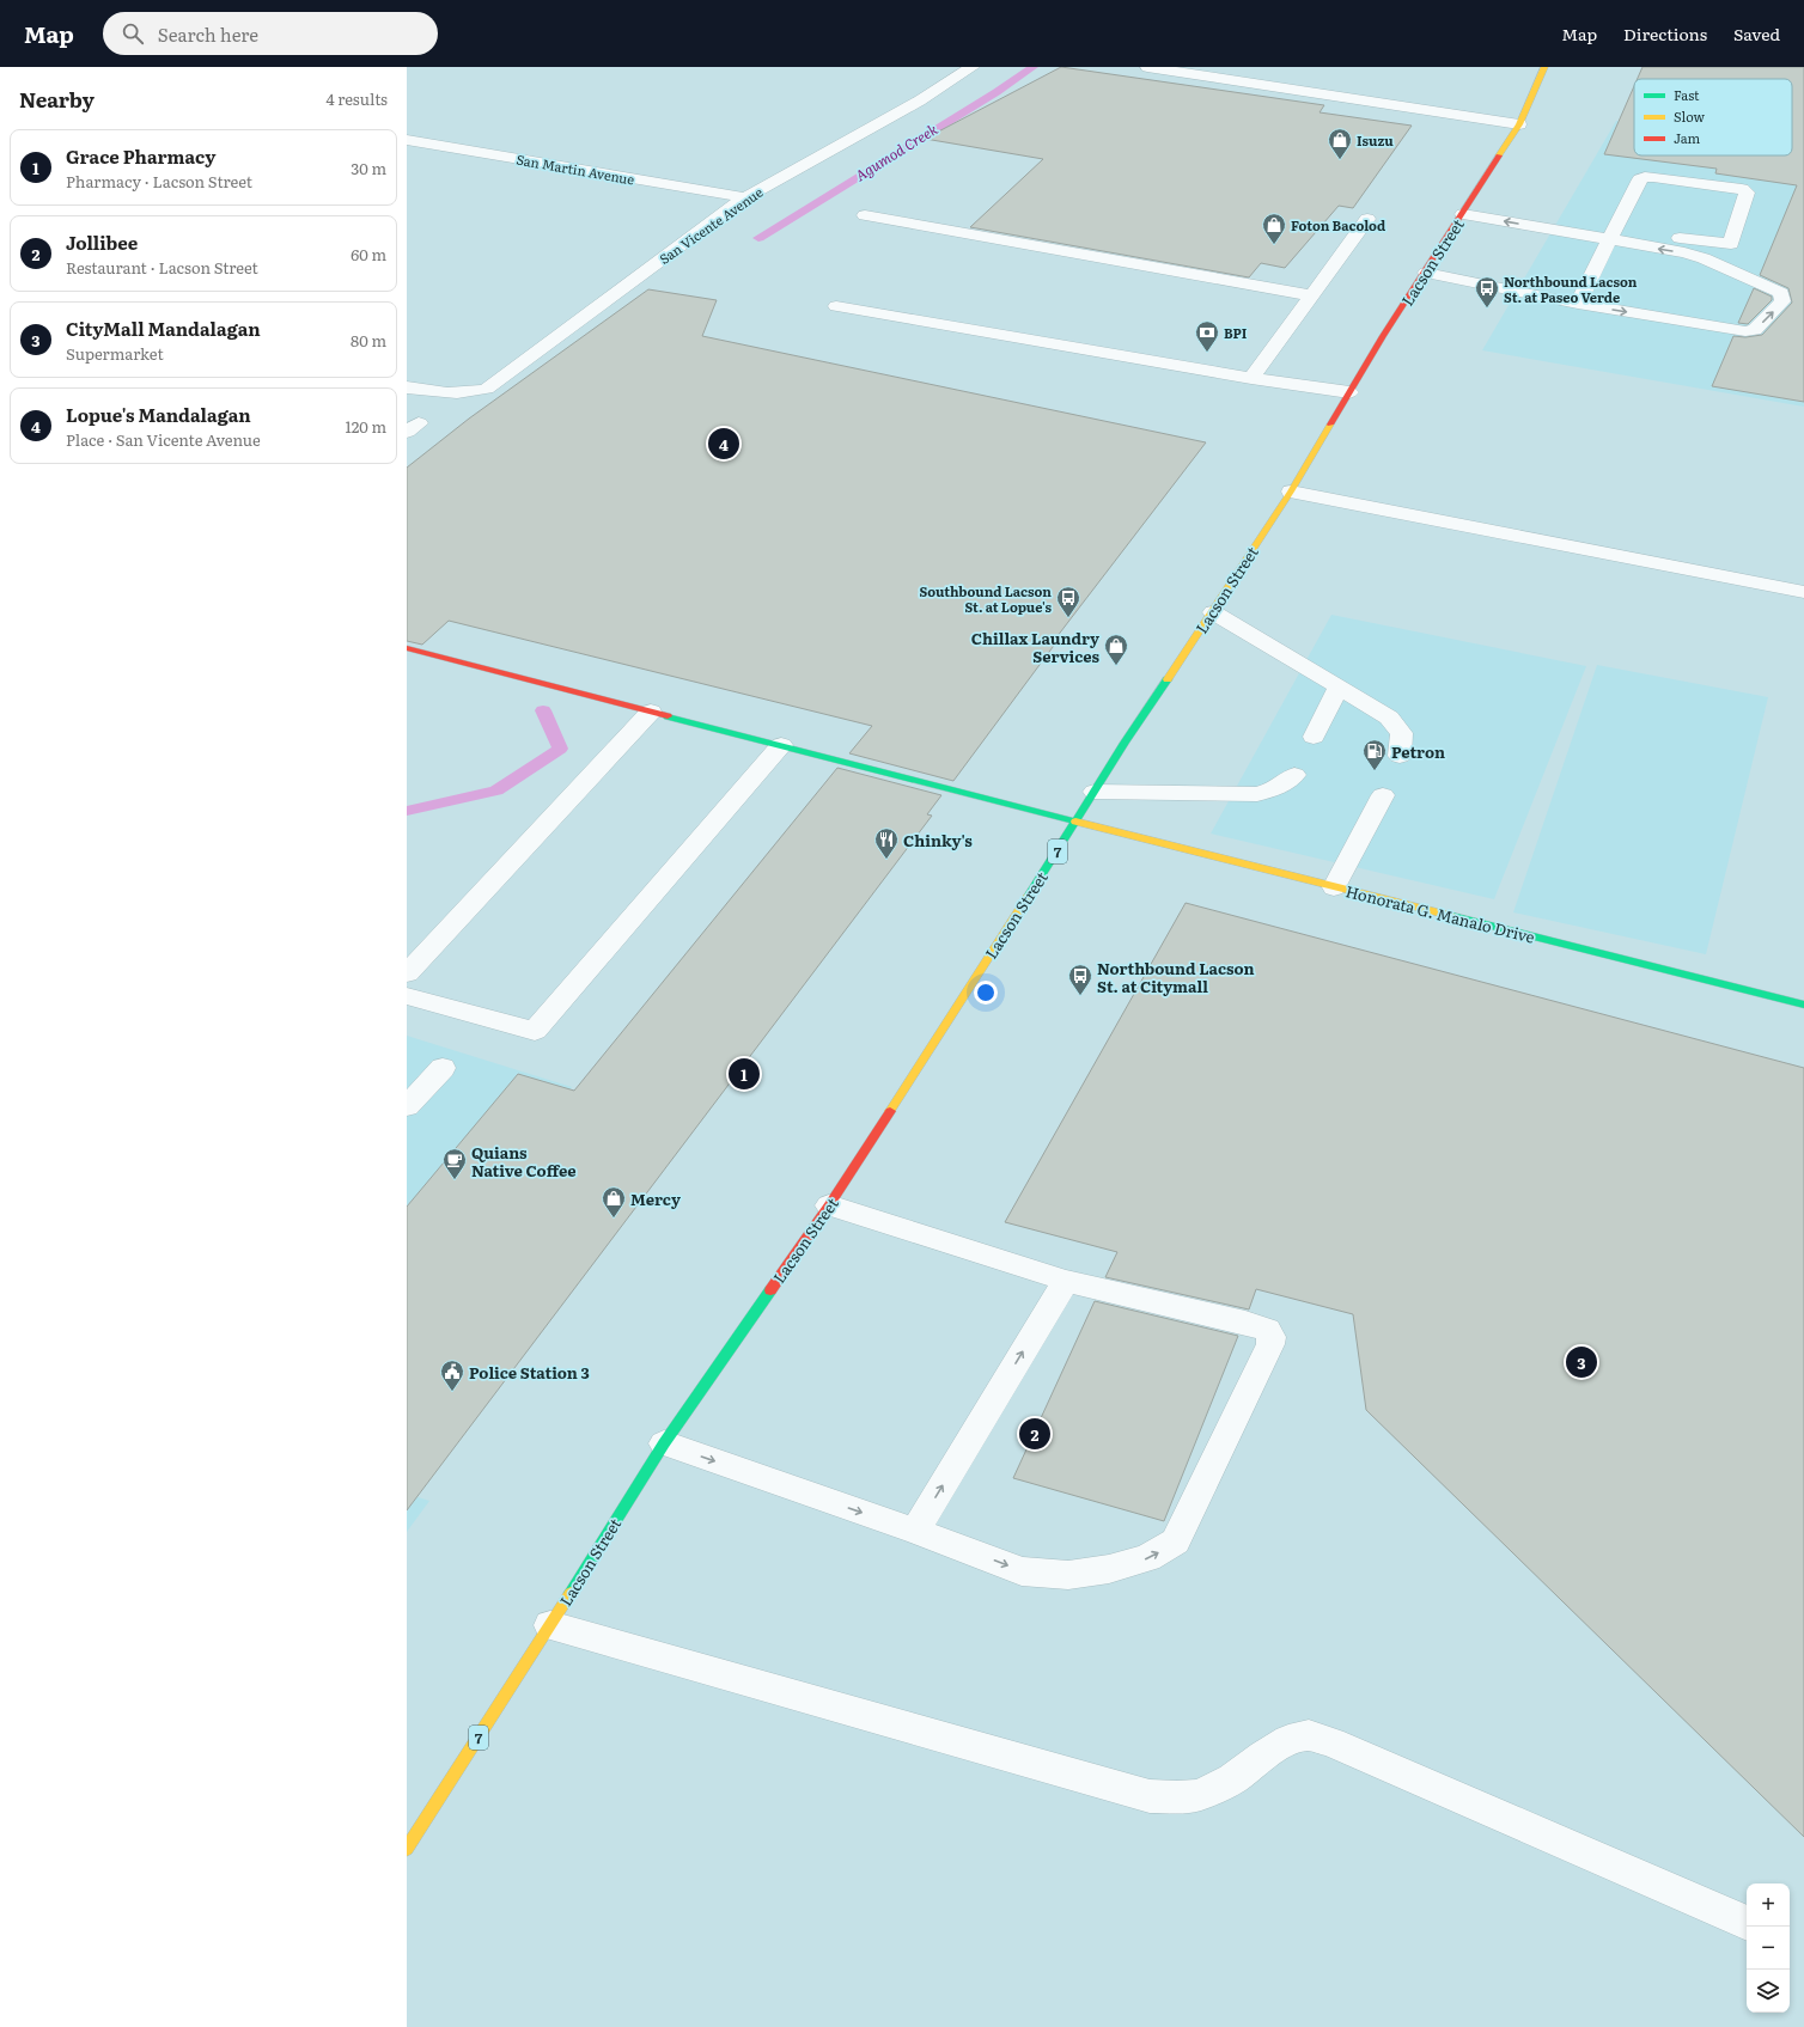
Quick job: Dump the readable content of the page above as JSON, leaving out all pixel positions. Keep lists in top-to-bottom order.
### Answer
{
  "streets": {
    "main road": ["Lacson Street", "7", "Honorata G. Manalo Drive"],
    "street": ["San Martin Avenue", "San Vicente Avenue"]
  },
  "crossings": [
    ["San Martin Avenue", "San Vicente Avenue"],
    ["Lacson Street", "Honorata G. Manalo Drive"]
  ],
  "water": ["Agumod Creek"],
  "places": {
    "shop": [
      "Isuzu",
      "Foton Bacolod",
      "Chillax Laundry Services",
      "Mercy"
    ],
    "bus stop": ["Northbound Lacson St. at Paseo Verde", "Southbound Lacson St. at Lopue's", "Northbound Lacson St. at Citymall"],
    "bank": ["BPI"],
    "fuel station": ["Petron"],
    "restaurant": ["Chinky's"],
    "cafe": ["Quians Native Coffee"],
    "public building": ["Police Station 3"]
  },
  "legend": ["Fast", "Slow", "Jam"],
  "page": {
    "header": "Map",
    "search": "Search here",
    "nav": ["Map", "Directions", "Saved"],
    "heading": ["Nearby", "4 results"],
    "list": [
      {
        "mark": "1",
        "name": "Grace Pharmacy",
        "note": "Pharmacy · Lacson Street",
        "value": "30 m"
      },
      {
        "mark": "2",
        "name": "Jollibee",
        "note": "Restaurant · Lacson Street",
        "value": "60 m"
      },
      {
        "mark": "3",
        "name": "CityMall Mandalagan",
        "note": "Supermarket",
        "value": "80 m"
      },
      {
        "mark": "4",
        "name": "Lopue's Mandalagan",
        "note": "Place · San Vicente Avenue",
        "value": "120 m"
      }
    ],
    "pins": [
      "4",
      "1",
      "3",
      "2"
    ],
    "map_buttons": ["+", "−"]
  }
}
